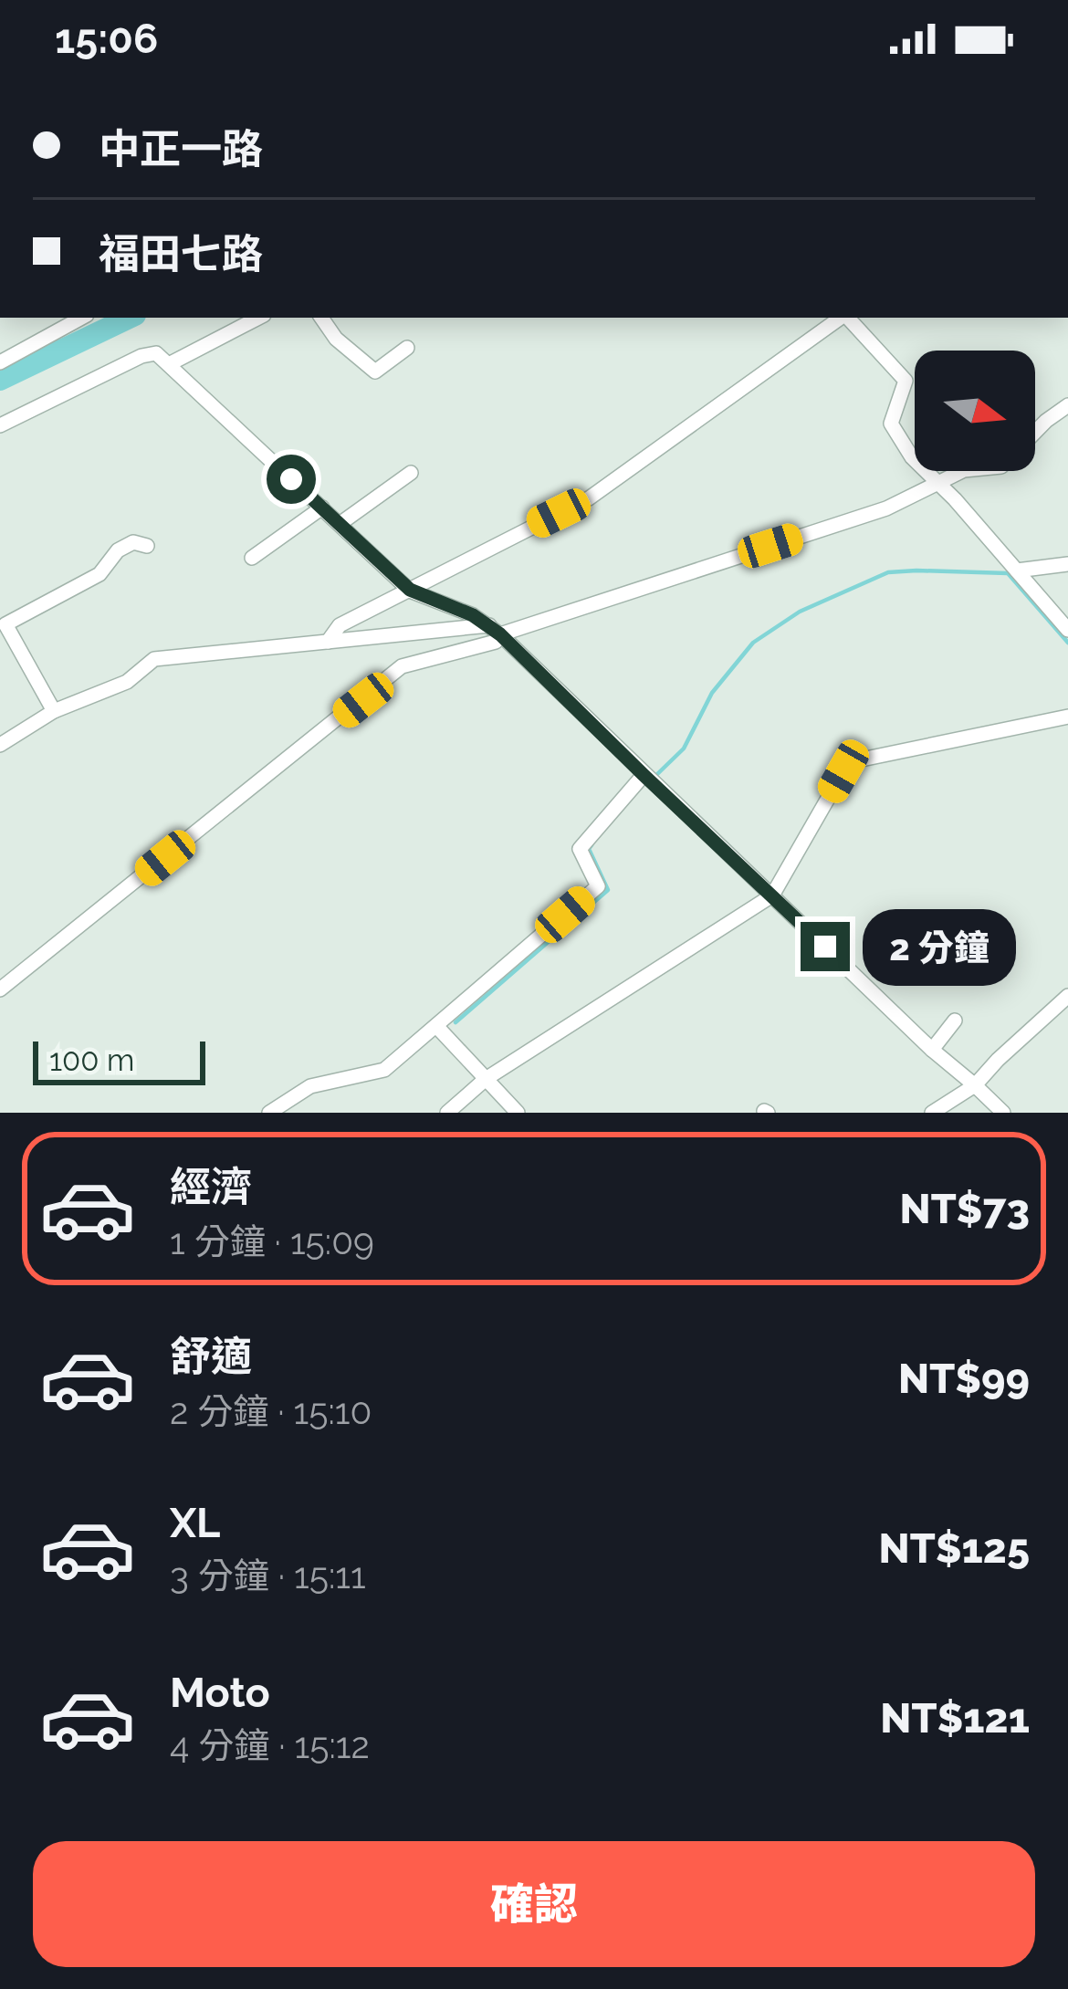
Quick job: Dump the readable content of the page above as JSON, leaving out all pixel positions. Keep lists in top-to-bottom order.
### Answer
{
  "scale_bar": "100 m",
  "north": "right",
  "page": {
    "status": "15:06",
    "banner": ["中正一路", "福田七路"],
    "bubble": "2 分鐘",
    "scale": "100 m",
    "list": [
      {
        "name": "經濟",
        "note": "1 分鐘 · 15:09",
        "value": "NT$73"
      },
      {
        "name": "舒適",
        "note": "2 分鐘 · 15:10",
        "value": "NT$99"
      },
      {
        "name": "XL",
        "note": "3 分鐘 · 15:11",
        "value": "NT$125"
      },
      {
        "name": "Moto",
        "note": "4 分鐘 · 15:12",
        "value": "NT$121"
      }
    ],
    "buttons": "確認"
  }
}
